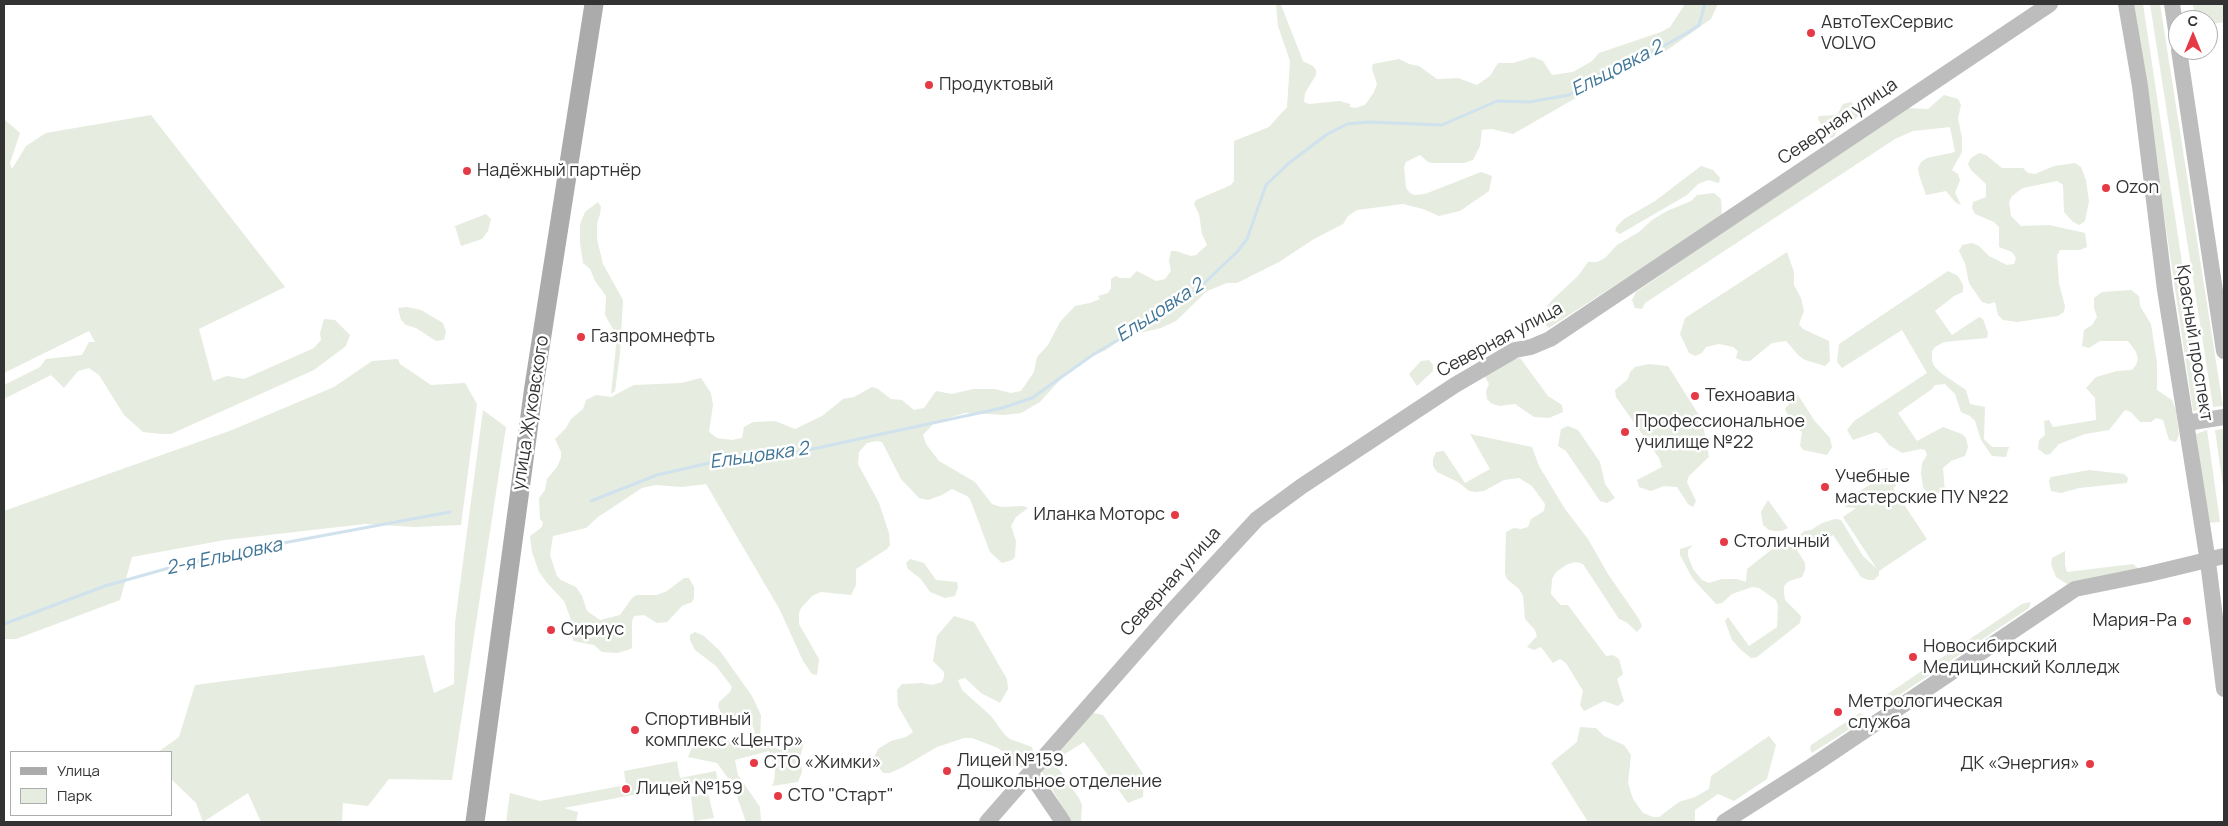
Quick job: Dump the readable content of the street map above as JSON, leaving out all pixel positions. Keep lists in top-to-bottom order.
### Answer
{
  "streets": {
    "main road": ["улица Жуковского"],
    "street": ["Северная улица", "Красный проспект"]
  },
  "water": ["Ельцовка 2", "2-я Ельцовка"],
  "places": [
    "АвтоТехСервис VOLVO",
    "Продуктовый",
    "Надёжный партнёр",
    "Ozon",
    "Газпромнефть",
    "Техноавиа",
    "Профессиональное училище №22",
    "Учебные мастерские ПУ №22",
    "Иланка Моторс",
    "Столичный",
    "Мария-Ра",
    "Сириус",
    "Новосибирский Медицинский Колледж",
    "Метрологическая служба",
    "Спортивный комплекс «Центр»",
    "СТО «Жимки»",
    "ДК «Энергия»",
    "Лицей №159. Дошкольное отделение",
    "Лицей №159",
    "СТО \"Старт\""
  ],
  "legend": ["Улица", "Парк"],
  "north": "top"
}
